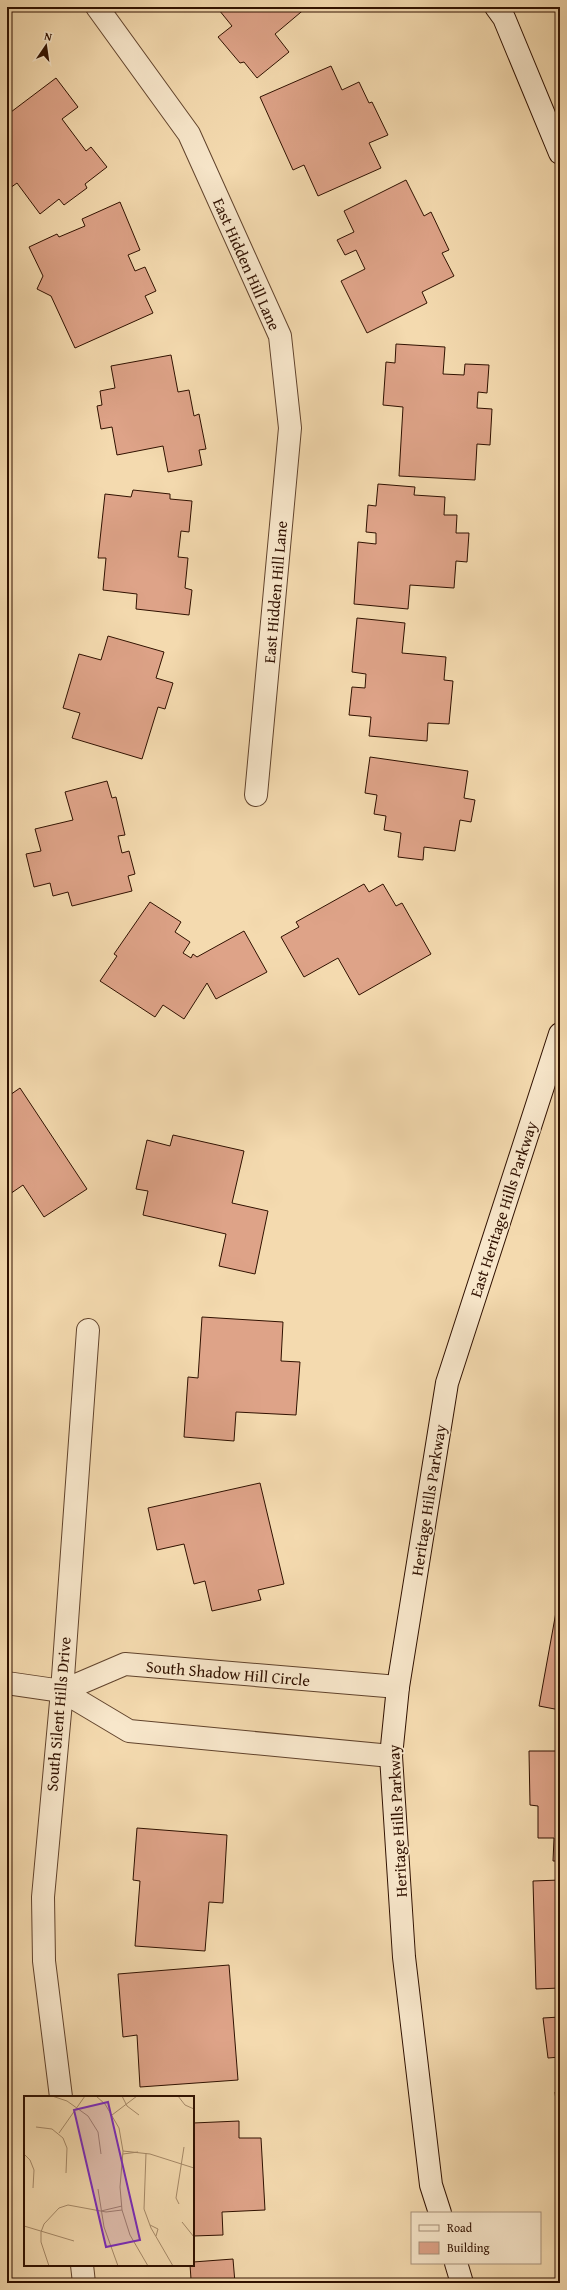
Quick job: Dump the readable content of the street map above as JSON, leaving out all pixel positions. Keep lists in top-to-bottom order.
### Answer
{
  "streets": {
    "street": [
      "East Hidden Hill Lane",
      "East Heritage Hills Parkway",
      "Heritage Hills Parkway",
      "South Shadow Hill Circle",
      "South Silent Hills Drive"
    ]
  },
  "crossings": [
    ["East Heritage Hills Parkway", "Heritage Hills Parkway"],
    ["Heritage Hills Parkway", "South Shadow Hill Circle"],
    ["South Shadow Hill Circle", "South Silent Hills Drive"]
  ],
  "legend": ["Road", "Building"],
  "north": "top"
}
